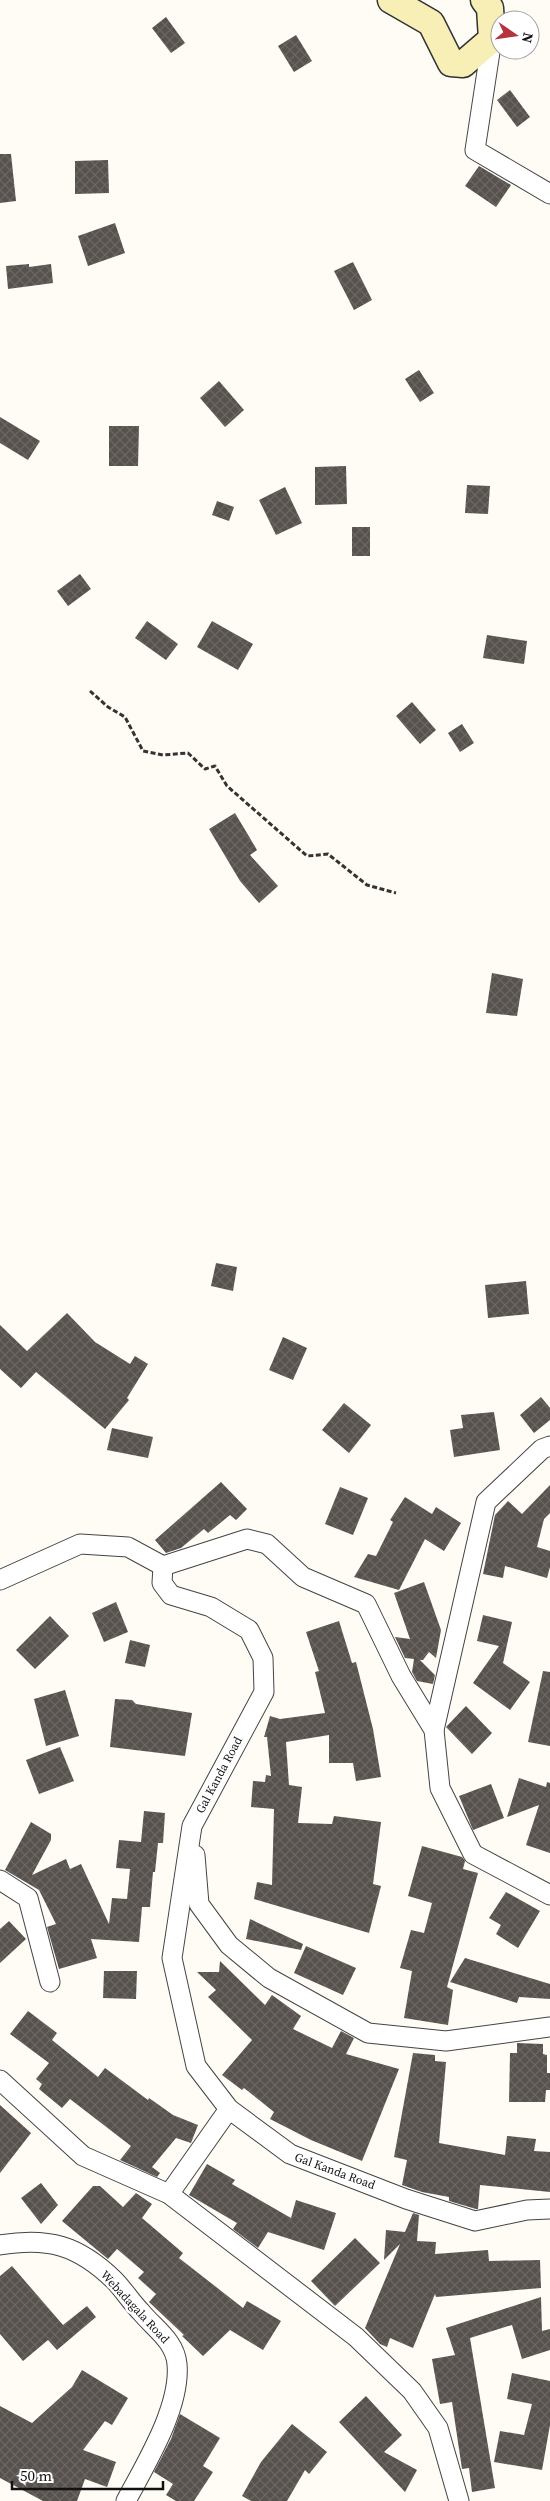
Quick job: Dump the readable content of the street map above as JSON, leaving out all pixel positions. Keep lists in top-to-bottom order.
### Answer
{
  "streets": {
    "street": ["Gal Kanda Road", "Webadagala Road"]
  },
  "scale_bar": "50 m",
  "north": "right"
}
